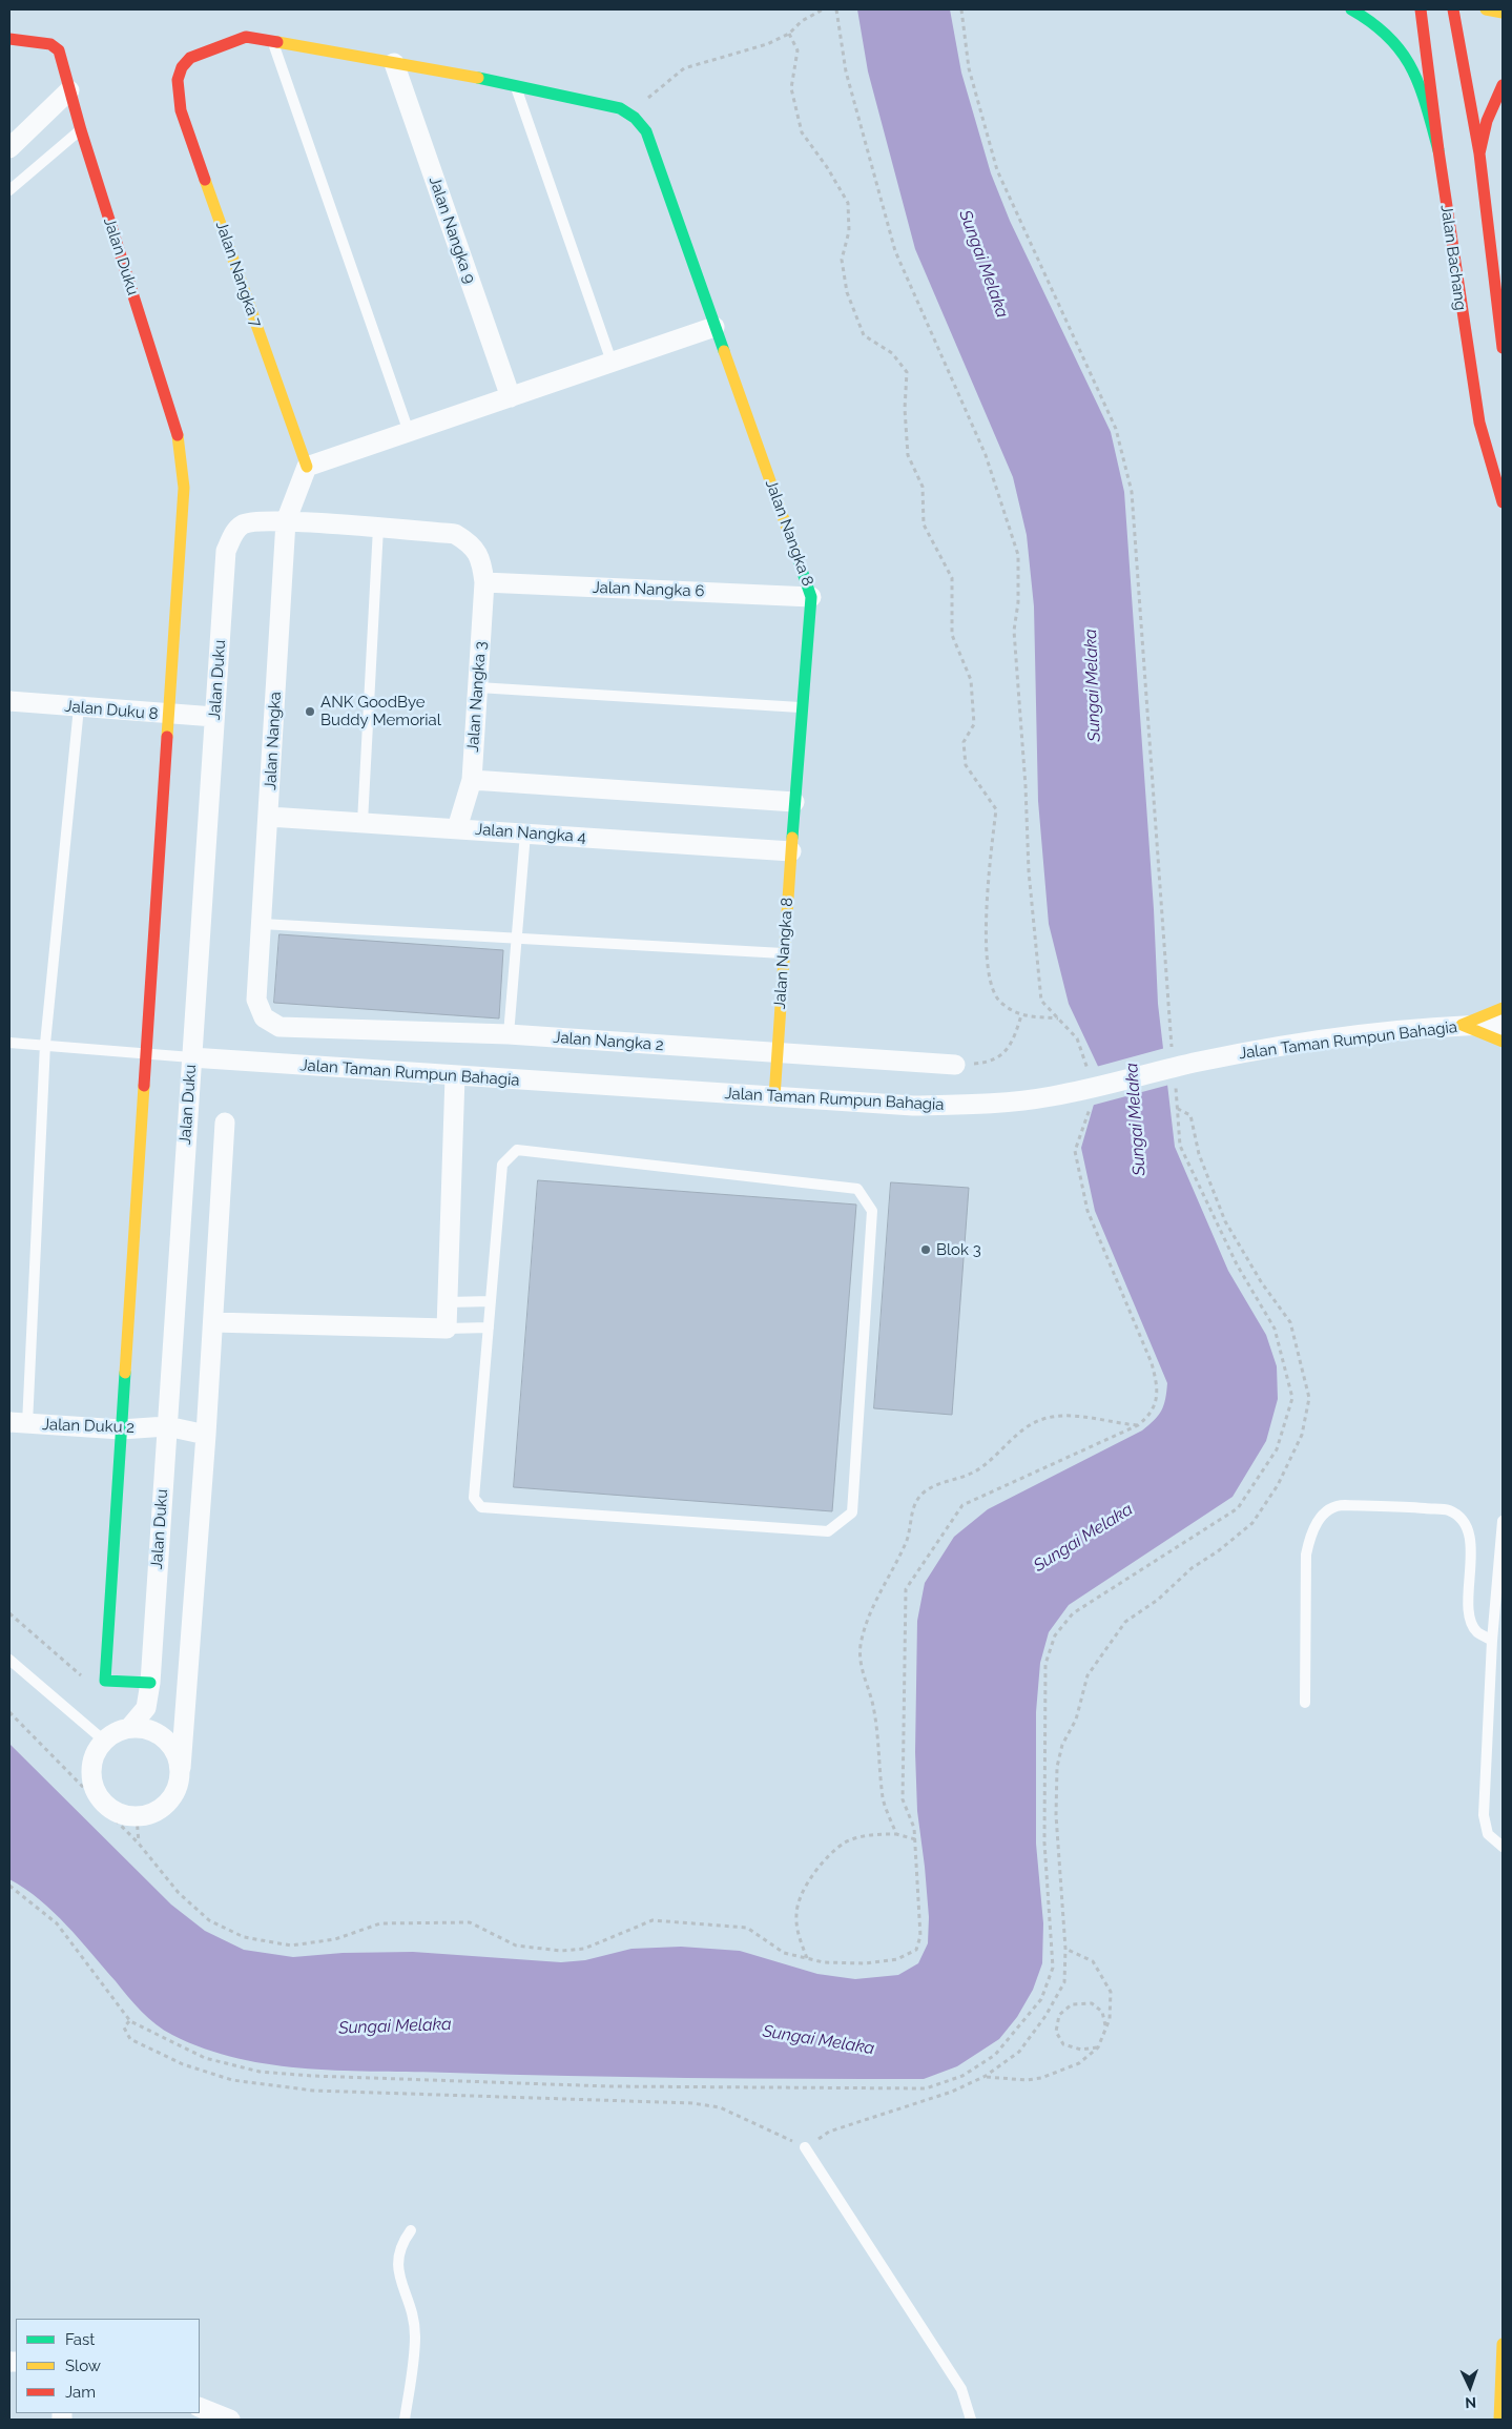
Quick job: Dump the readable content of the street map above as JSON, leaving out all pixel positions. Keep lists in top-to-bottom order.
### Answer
{
  "streets": {
    "main road": [
      "Jalan Duku",
      "Jalan Bachang",
      "Jalan Nangka 7",
      "Jalan Nangka 8"
    ],
    "street": [
      "Jalan Nangka 9",
      "Jalan Nangka 6",
      "Jalan Nangka 3",
      "Jalan Duku 8",
      "Jalan Nangka",
      "Jalan Nangka 4",
      "Jalan Taman Rumpun Bahagia",
      "Jalan Nangka 2",
      "Jalan Duku 2"
    ]
  },
  "crossings": [
    ["Jalan Duku", "Jalan Duku 8"],
    ["Jalan Duku", "Jalan Nangka"],
    ["Jalan Duku", "Jalan Taman Rumpun Bahagia"],
    ["Jalan Duku", "Jalan Duku 2"],
    ["Jalan Nangka 7", "Jalan Nangka"],
    ["Jalan Nangka 8", "Jalan Nangka 6"],
    ["Jalan Nangka 8", "Jalan Nangka 4"],
    ["Jalan Nangka 8", "Jalan Taman Rumpun Bahagia"],
    ["Jalan Nangka 8", "Jalan Nangka 2"],
    ["Jalan Nangka 6", "Jalan Nangka 3"],
    ["Jalan Nangka 3", "Jalan Nangka 4"],
    ["Jalan Nangka", "Jalan Nangka 4"],
    ["Jalan Nangka", "Jalan Nangka 2"]
  ],
  "water": ["Sungai Melaka"],
  "places": ["ANK GoodBye Buddy Memorial", "Blok 3"],
  "legend": ["Fast", "Slow", "Jam"],
  "north": "bottom"
}
